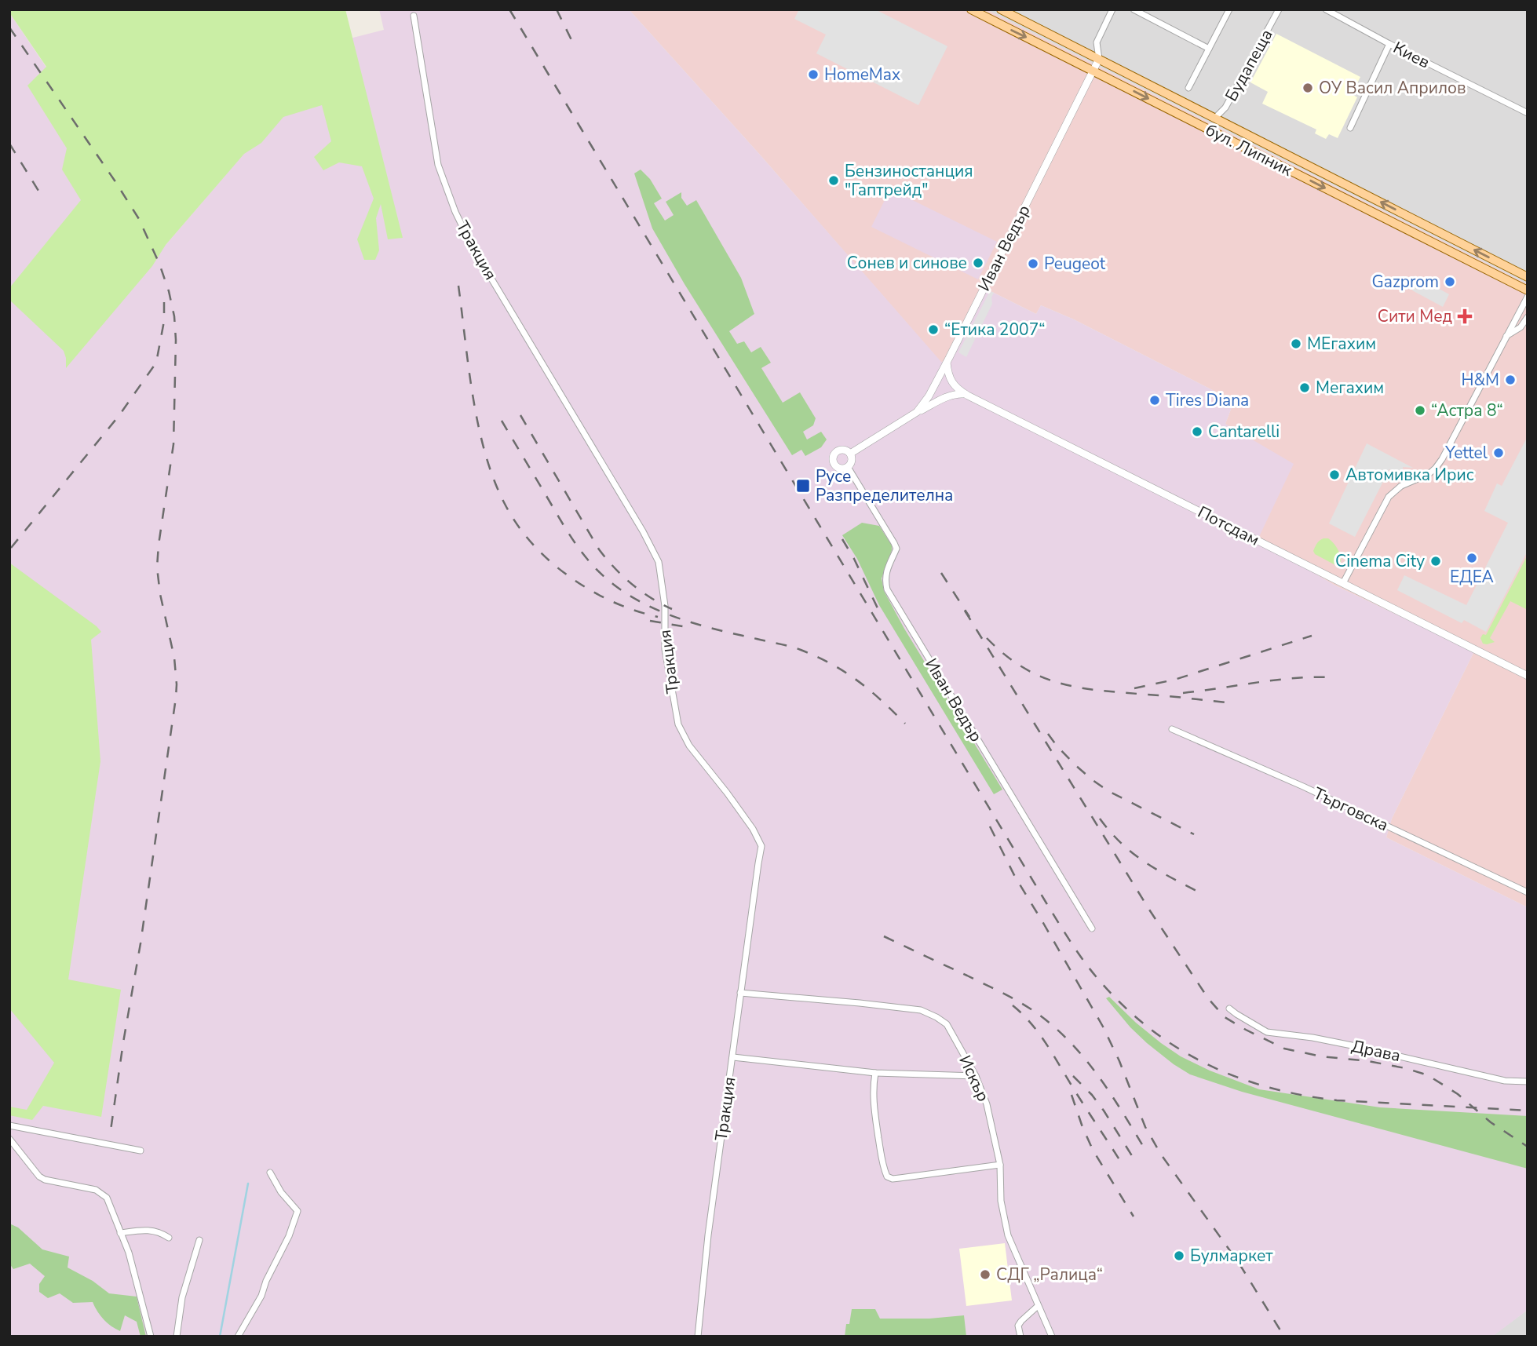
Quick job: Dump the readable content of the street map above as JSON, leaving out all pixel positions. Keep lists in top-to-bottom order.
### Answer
{
  "streets": {
    "main road": ["бул. Липник"],
    "street": [
      "Киев",
      "Будапеща",
      "Иван Ведър",
      "Тракция",
      "Потсдам",
      "Търговска",
      "Драва",
      "Искър"
    ]
  },
  "crossings": [
    ["Будапеща", "бул. Липник"],
    ["бул. Липник", "Иван Ведър"],
    ["Иван Ведър", "Потсдам"],
    ["Тракция", "Искър"]
  ],
  "places": {
    "other": [
      "HomeMax",
      "ОУ Васил Априлов",
      "Бензиностанция \"Гаптрейд\"",
      "Сонев и синове",
      "Peugeot",
      "Gazprom",
      "“Етика 2007“",
      "МЕгахим",
      "H&M",
      "Мегахим",
      "Tires Diana",
      "“Астра 8“",
      "Cantarelli",
      "Yettel",
      "Автомивка Ирис",
      "ЕДЕА",
      "Cinema City",
      "Булмаркет",
      "СДГ „Ралица“"
    ],
    "health": ["Сити Мед"],
    "transit": ["Русе Разпределителна"]
  }
}
